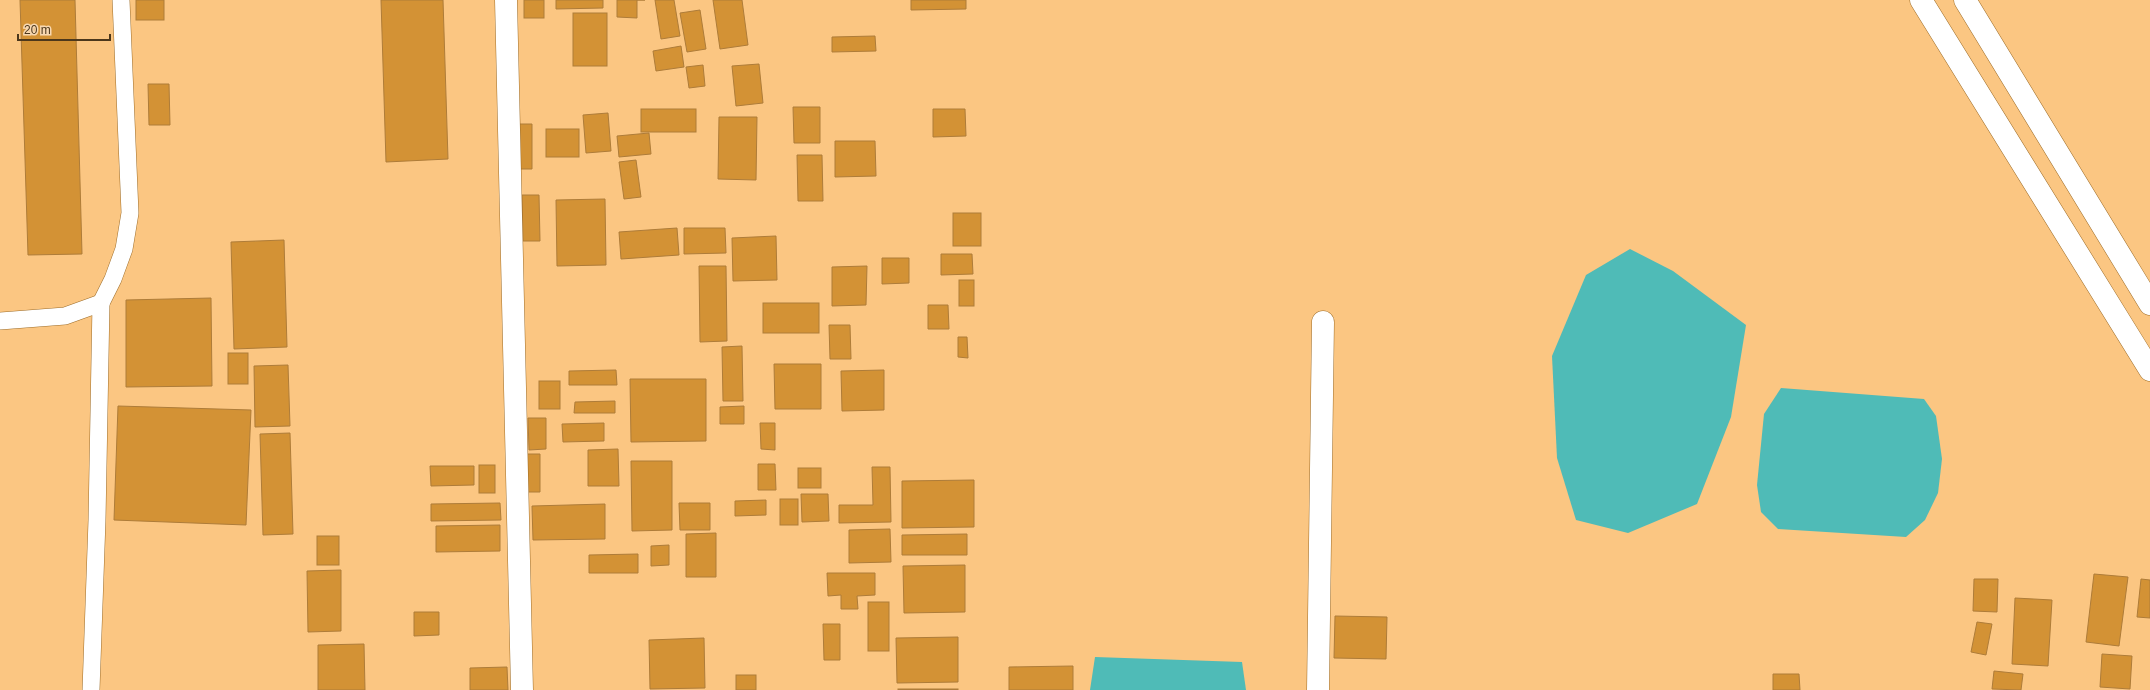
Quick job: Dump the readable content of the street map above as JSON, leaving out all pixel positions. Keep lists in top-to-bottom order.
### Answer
{
  "scale_bar": "20 m"
}
